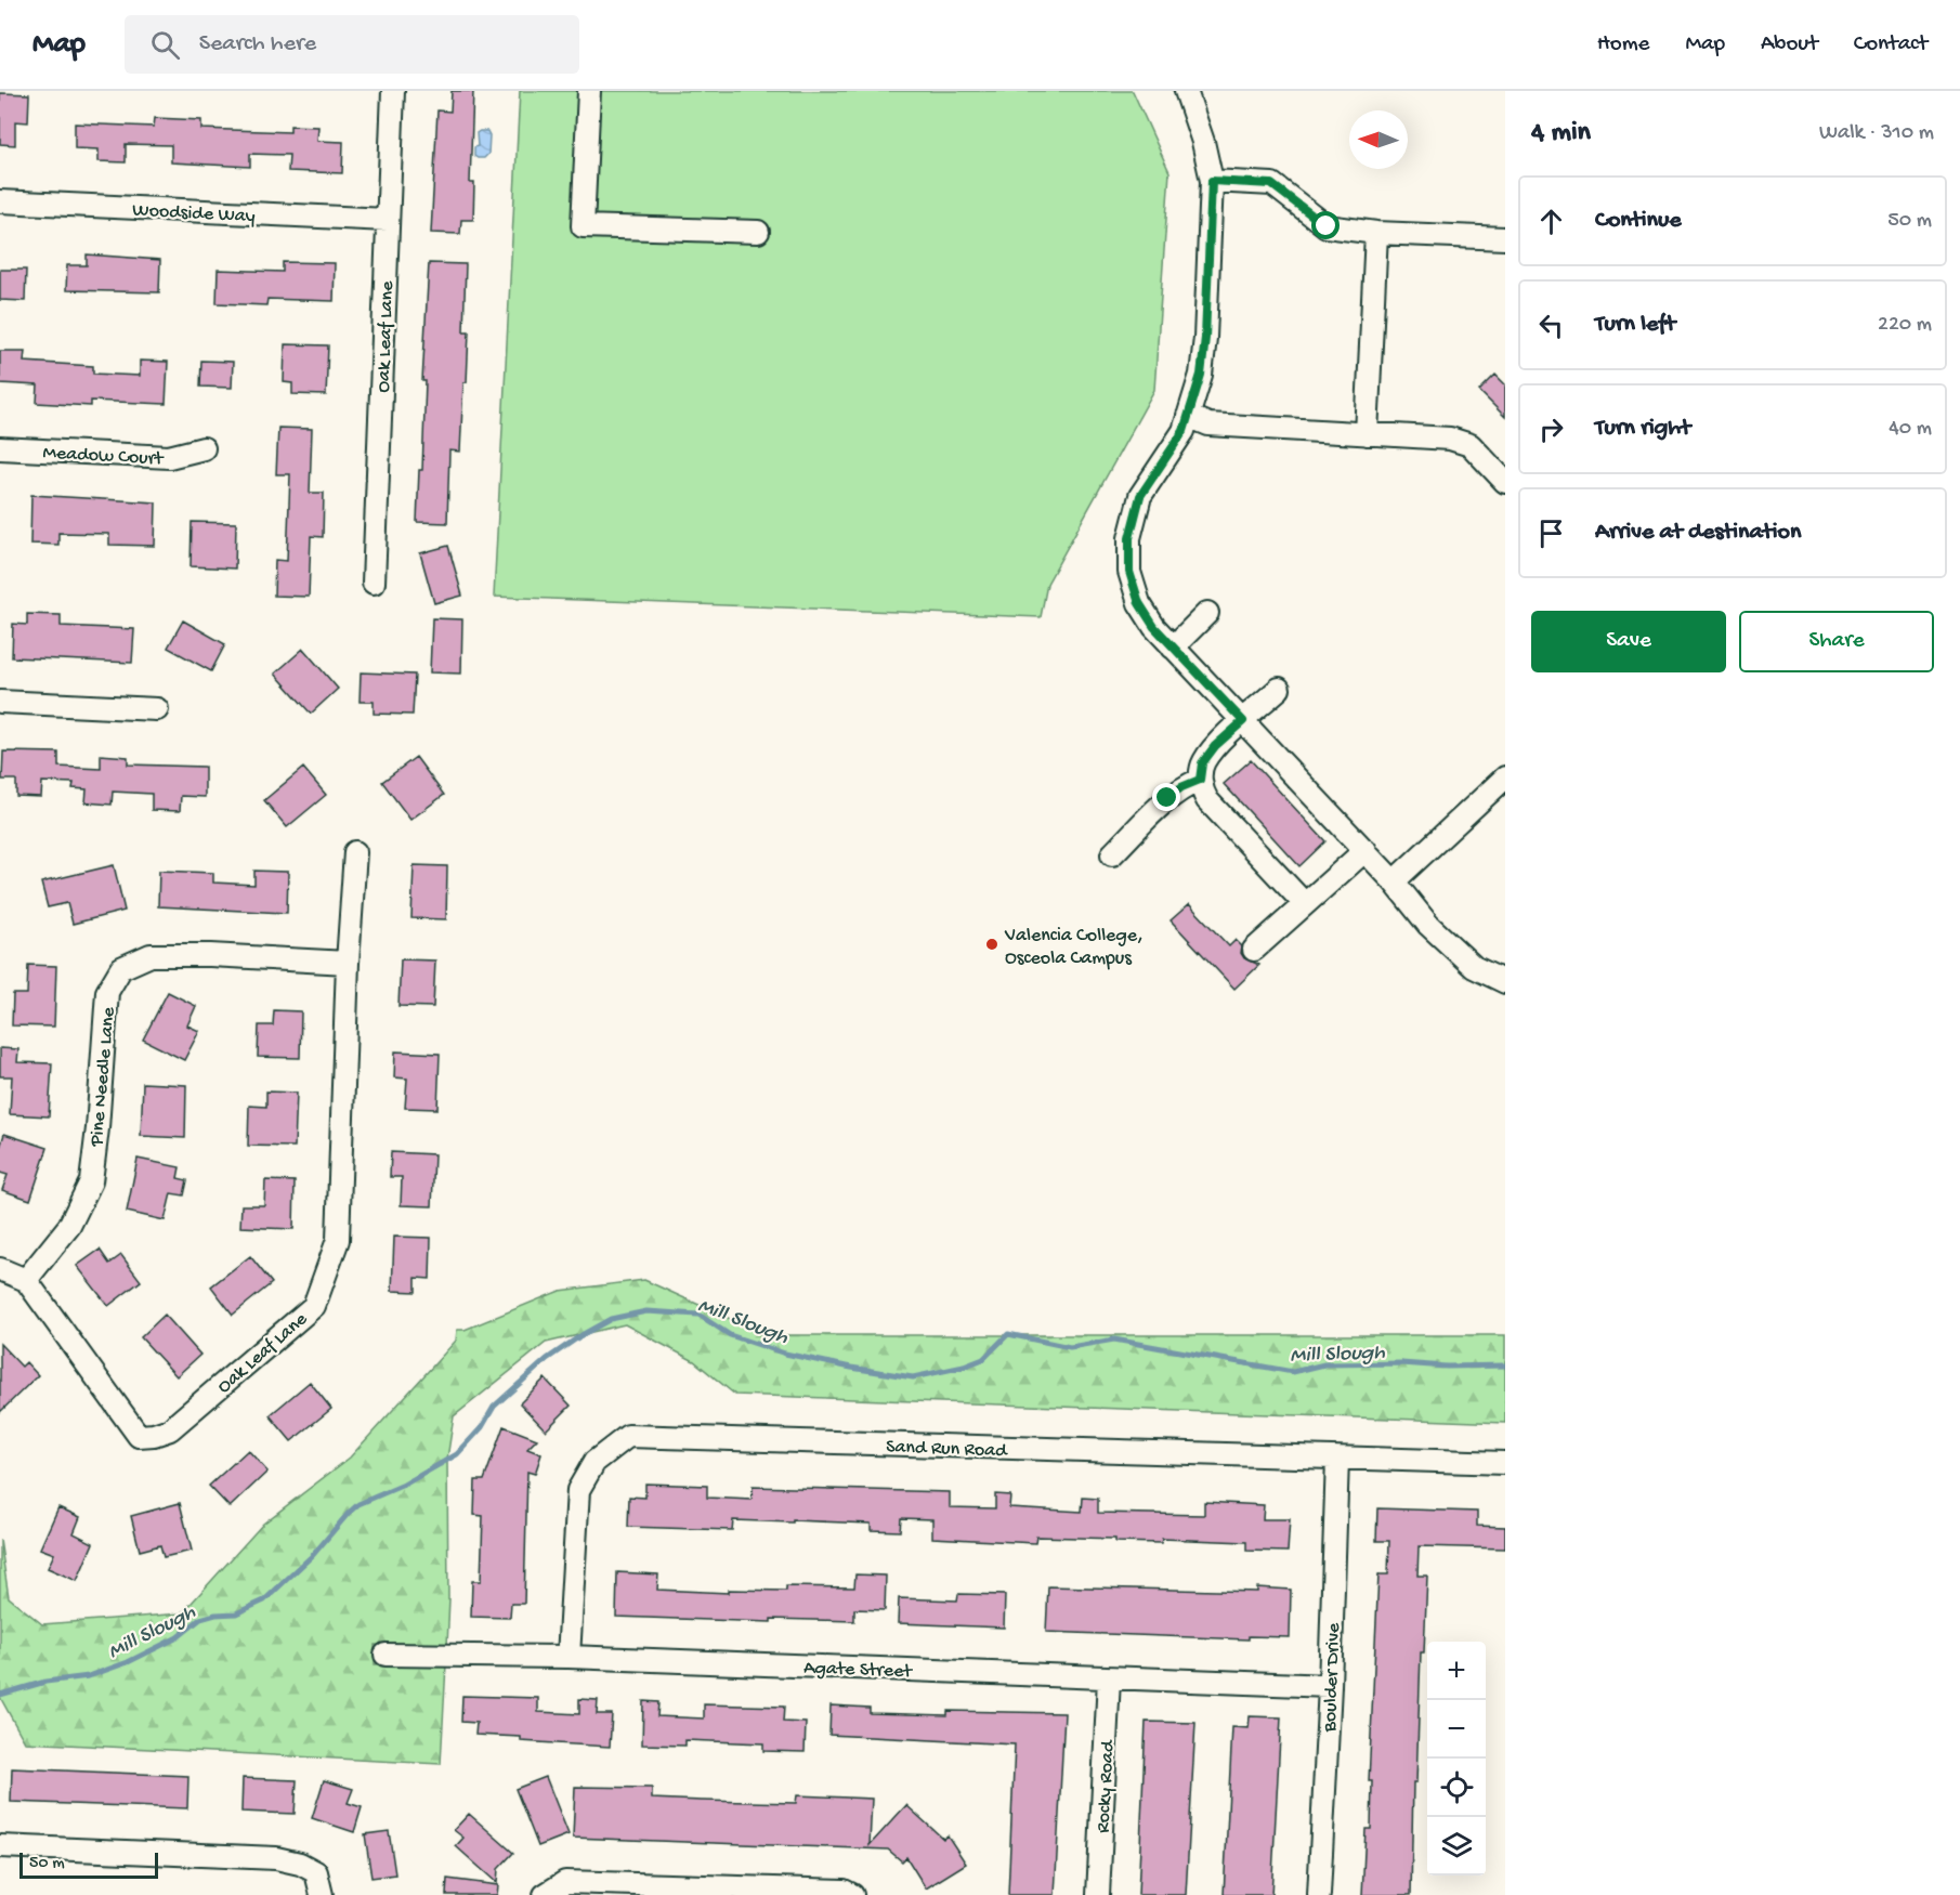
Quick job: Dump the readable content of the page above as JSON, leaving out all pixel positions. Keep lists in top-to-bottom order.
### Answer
{
  "streets": {
    "street": [
      "Woodside Way",
      "Oak Leaf Lane",
      "Meadow Court",
      "Pine Needle Lane",
      "Sand Run Road",
      "Agate Street",
      "Boulder Drive",
      "Rocky Road"
    ]
  },
  "crossings": [
    ["Woodside Way", "Oak Leaf Lane"],
    ["Oak Leaf Lane", "Pine Needle Lane"],
    ["Sand Run Road", "Agate Street"],
    ["Sand Run Road", "Boulder Drive"],
    ["Agate Street", "Boulder Drive"],
    ["Agate Street", "Rocky Road"]
  ],
  "water": ["Mill Slough"],
  "places": ["Valencia College, Osceola Campus"],
  "scale_bar": "50 m",
  "north": "left",
  "page": {
    "header": "Map",
    "search": "Search here",
    "nav": [
      "Home",
      "Map",
      "About",
      "Contact"
    ],
    "heading": ["4 min", "Walk · 310 m"],
    "list": [
      ["Continue", "50 m"],
      ["Turn left", "220 m"],
      ["Turn right", "40 m"],
      "Arrive at destination"
    ],
    "buttons": ["Save", "Share"],
    "map_buttons": ["+", "−"],
    "scale": "50 m"
  }
}
